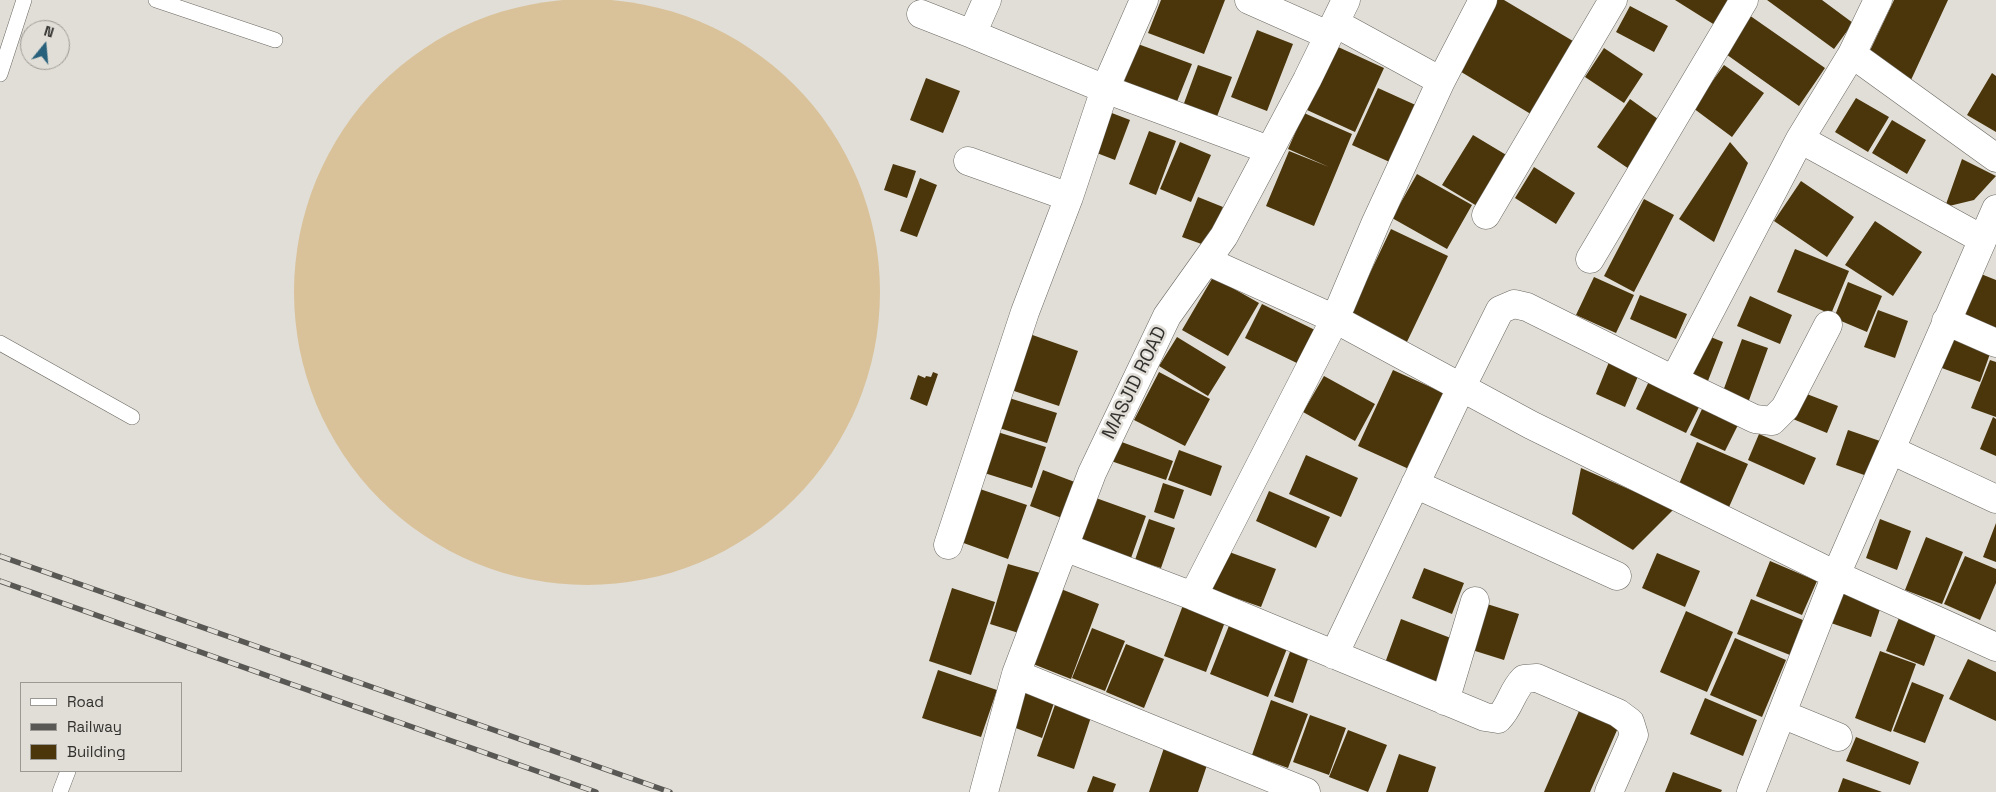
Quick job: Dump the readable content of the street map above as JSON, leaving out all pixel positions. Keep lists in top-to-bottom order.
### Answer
{
  "streets": {
    "street": ["MASJID ROAD"]
  },
  "legend": ["Road", "Railway", "Building"],
  "north": "top"
}
